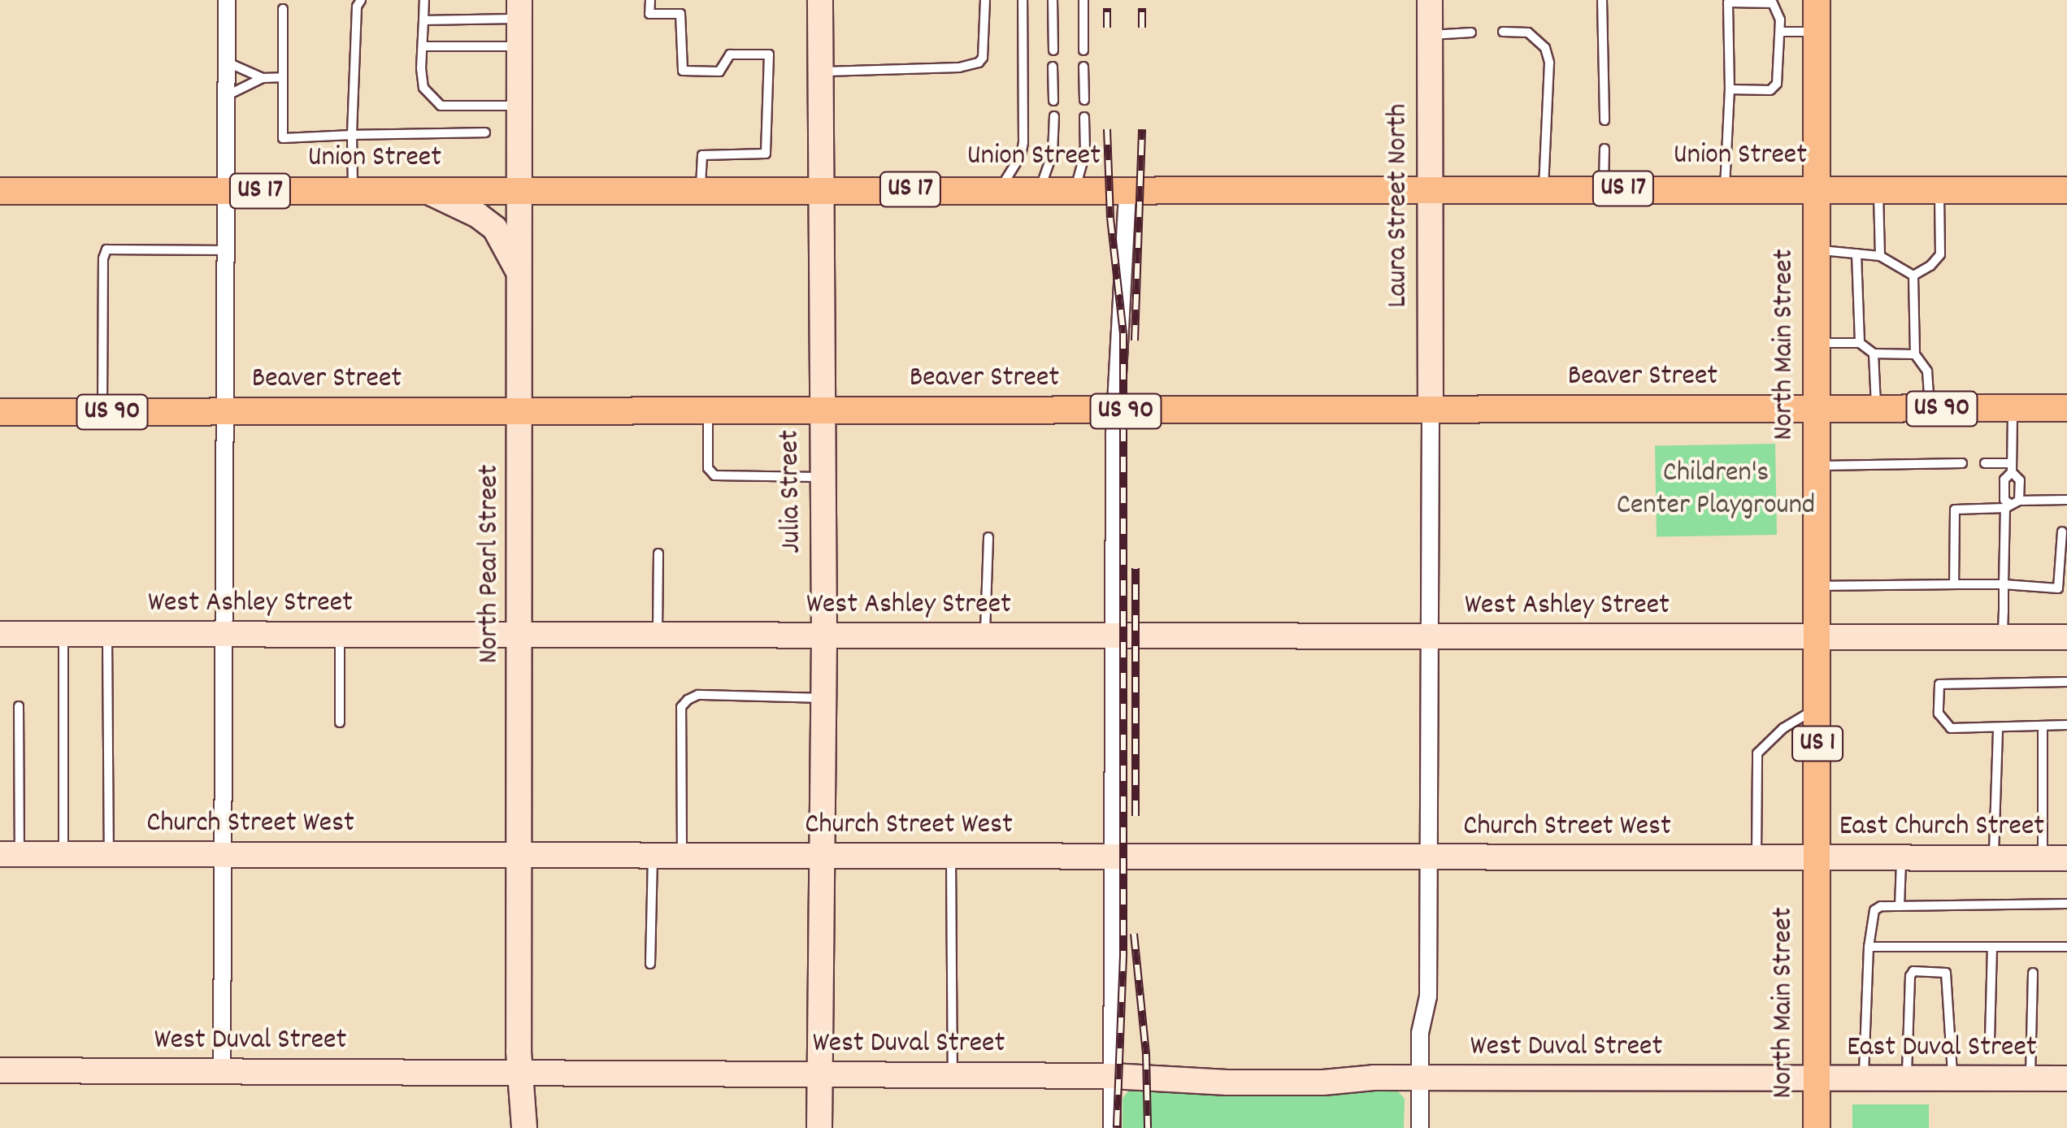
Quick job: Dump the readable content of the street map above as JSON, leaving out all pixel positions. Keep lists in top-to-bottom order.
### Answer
{
  "streets": {
    "main road": [
      "Union Street",
      "US 17",
      "North Main Street",
      "Beaver Street",
      "US 90",
      "US 1"
    ],
    "street": [
      "Laura Street North",
      "Julia Street",
      "North Pearl Street",
      "West Ashley Street",
      "Church Street West",
      "East Church Street",
      "West Duval Street",
      "East Duval Street"
    ]
  },
  "crossings": [
    ["Union Street", "Laura Street North"],
    ["Union Street", "North Main Street"],
    ["Union Street", "Julia Street"],
    ["Union Street", "North Pearl Street"],
    ["Laura Street North", "Beaver Street"],
    ["North Main Street", "Beaver Street"],
    ["North Main Street", "West Ashley Street"],
    ["North Main Street", "Church Street West"],
    ["North Main Street", "East Church Street"],
    ["North Main Street", "West Duval Street"],
    ["North Main Street", "East Duval Street"],
    ["Beaver Street", "Julia Street"],
    ["Beaver Street", "North Pearl Street"],
    ["Julia Street", "West Ashley Street"],
    ["Julia Street", "Church Street West"],
    ["Julia Street", "West Duval Street"],
    ["North Pearl Street", "West Ashley Street"],
    ["North Pearl Street", "Church Street West"],
    ["North Pearl Street", "West Duval Street"],
    ["Church Street West", "East Church Street"],
    ["West Duval Street", "East Duval Street"]
  ],
  "parks": ["Children's Center Playground"]
}
